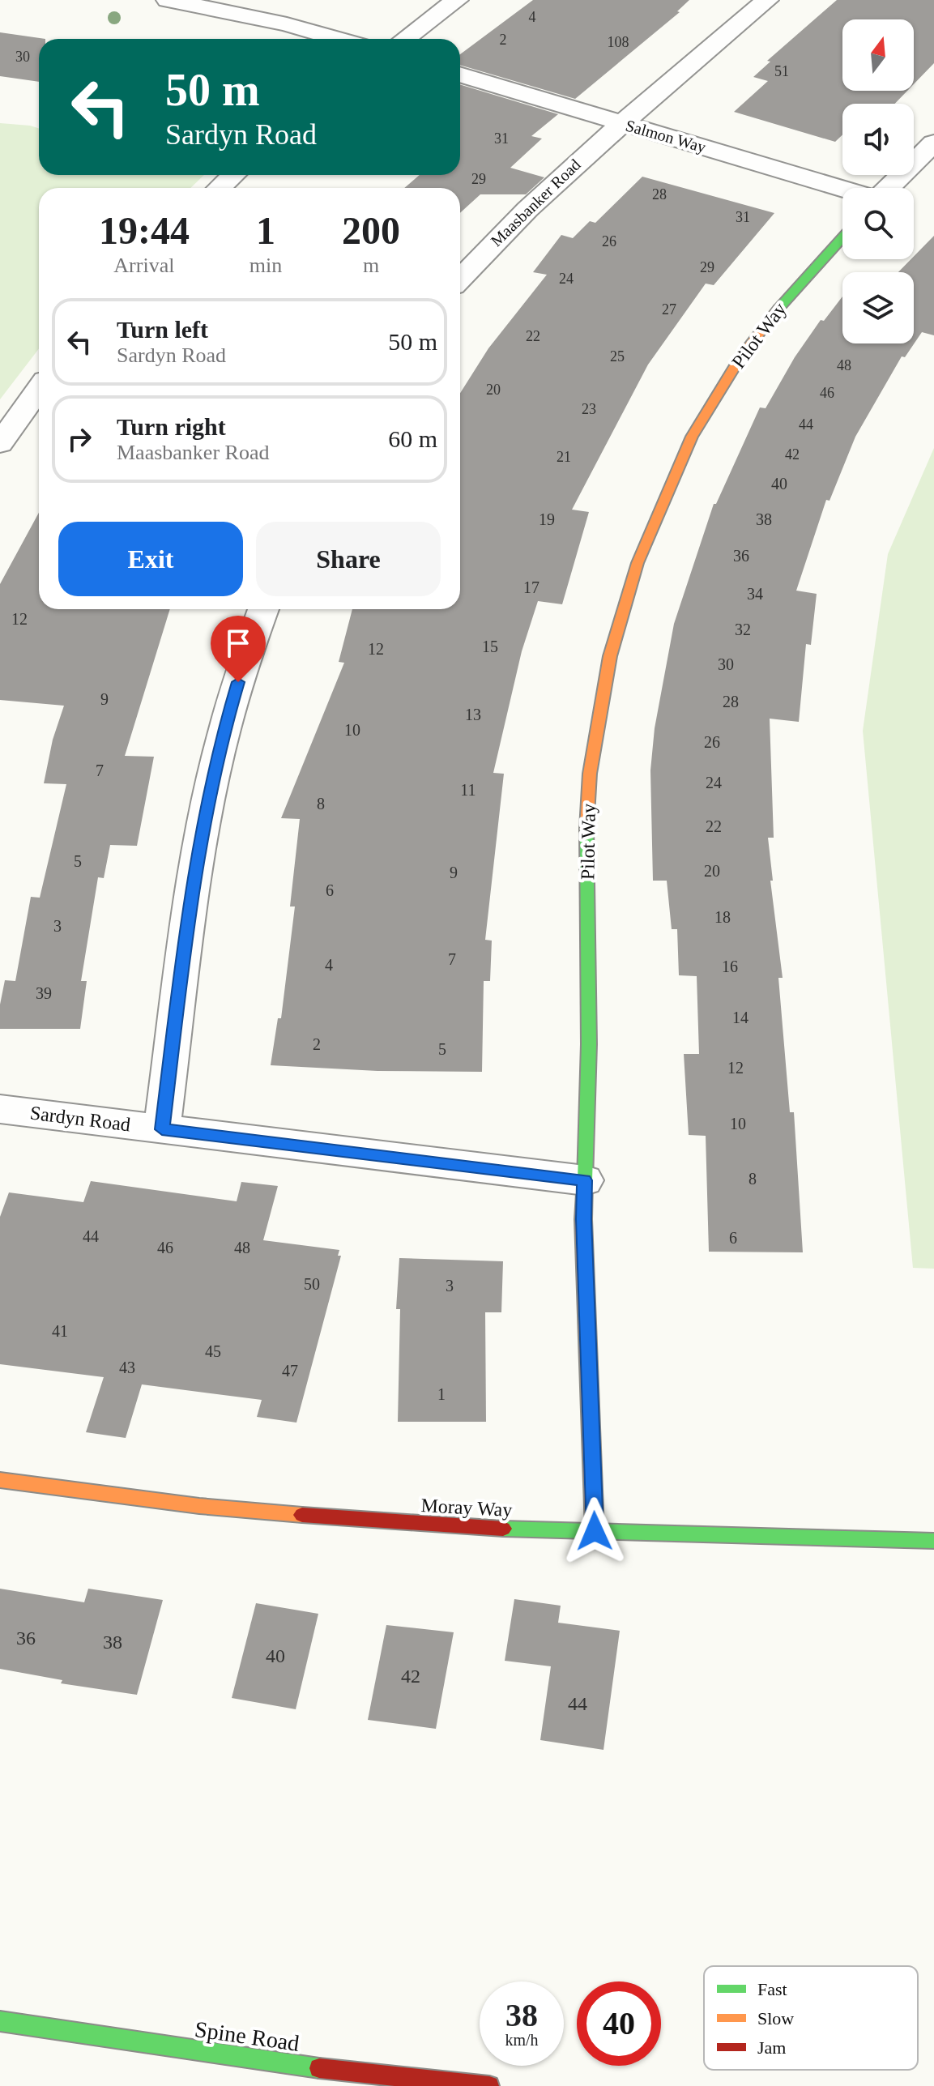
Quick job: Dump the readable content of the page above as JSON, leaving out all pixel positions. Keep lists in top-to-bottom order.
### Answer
{
  "streets": {
    "street": [
      "Salmon Way",
      "Maasbanker Road",
      "Pilot Way",
      "Sardyn Road",
      "Moray Way",
      "Spine Road"
    ]
  },
  "crossings": [
    ["Salmon Way", "Maasbanker Road"],
    ["Pilot Way", "Sardyn Road"],
    ["Pilot Way", "Moray Way"]
  ],
  "house_numbers": [
    "4",
    "2",
    "108",
    "30",
    "51",
    "31",
    "29",
    "28",
    "31",
    "26",
    "29",
    "24",
    "27",
    "22",
    "25",
    "48",
    "20",
    "46",
    "23",
    "44",
    "42",
    "21",
    "40",
    "19",
    "38",
    "36",
    "17",
    "34",
    "12",
    "32",
    "15",
    "12",
    "30",
    "9",
    "28",
    "13",
    "10",
    "26",
    "7",
    "24",
    "11",
    "8",
    "22",
    "5",
    "20",
    "9",
    "6",
    "18",
    "3",
    "7",
    "4",
    "16",
    "39",
    "14",
    "2",
    "5",
    "12",
    "10",
    "8",
    "44",
    "6",
    "46",
    "48",
    "50",
    "3",
    "41",
    "45",
    "43",
    "47",
    "1",
    "36",
    "38",
    "40",
    "42",
    "44"
  ],
  "legend": ["Fast", "Slow", "Jam"],
  "north": "top",
  "page": {
    "turn": ["50 m", "Sardyn Road"],
    "eta": [
      "19:44",
      "Arrival",
      "1",
      "min",
      "200",
      "m"
    ],
    "list": [
      {
        "name": "Turn left",
        "note": "Sardyn Road",
        "value": "50 m"
      },
      {
        "name": "Turn right",
        "note": "Maasbanker Road",
        "value": "60 m"
      }
    ],
    "buttons": ["Exit", "Share"],
    "speed": "38 km/h",
    "limit": "40"
  }
}
